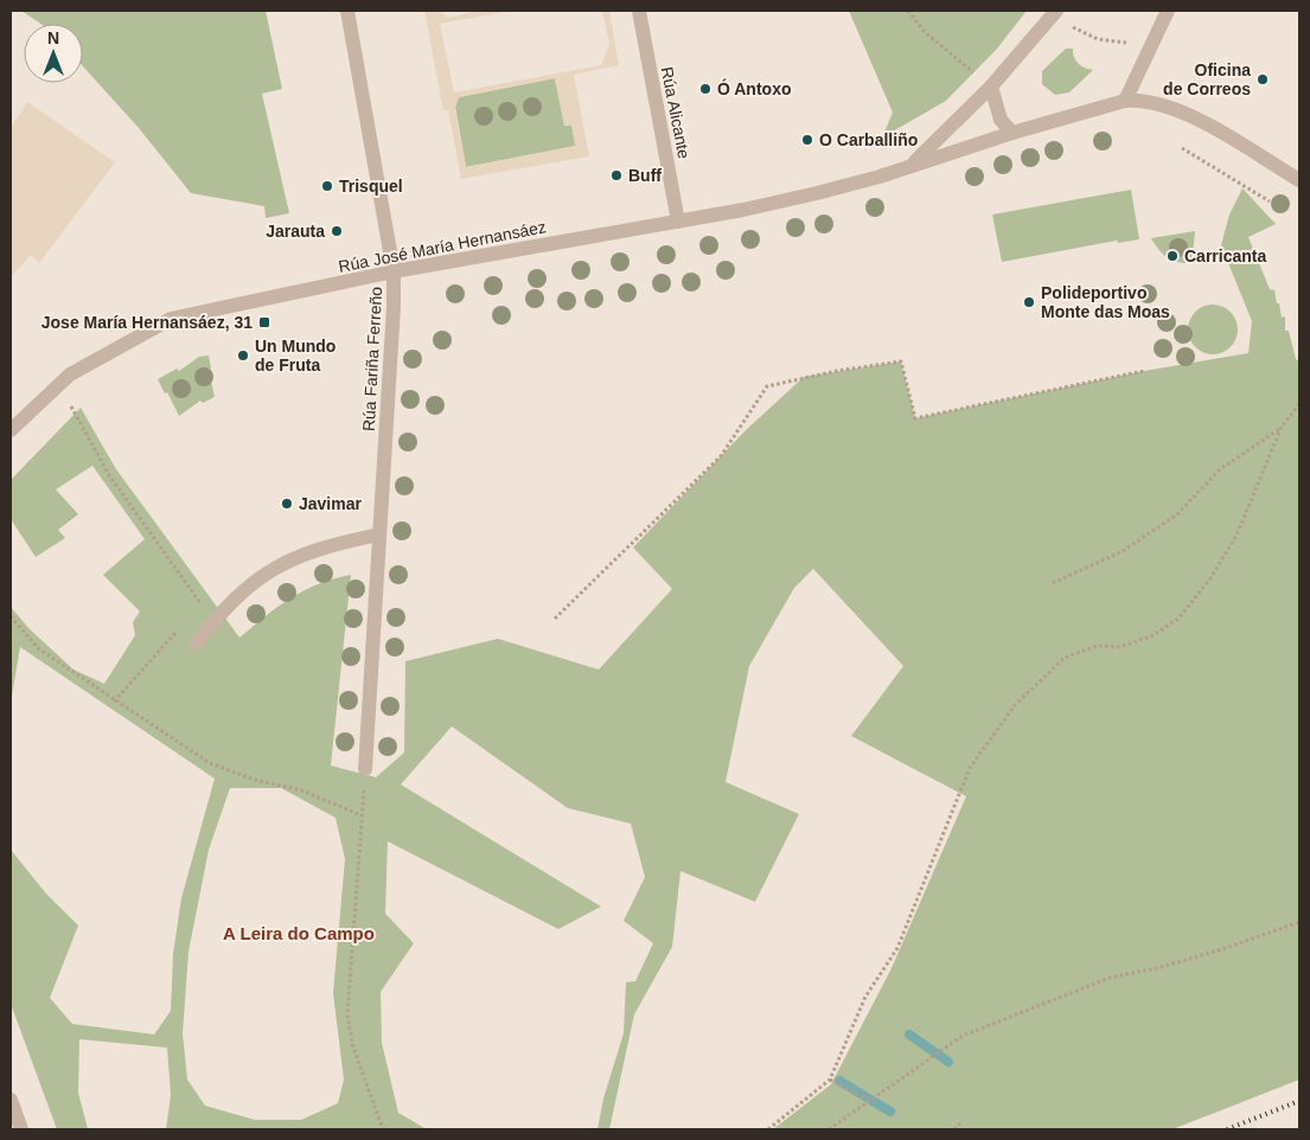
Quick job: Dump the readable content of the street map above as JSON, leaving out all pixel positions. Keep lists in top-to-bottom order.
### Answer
{
  "streets": {
    "street": ["Rúa Alicante", "Rúa José María Hernansáez", "Rúa Fariña Ferreño"]
  },
  "crossings": [
    ["Rúa Alicante", "Rúa José María Hernansáez"],
    ["Rúa José María Hernansáez", "Rúa Fariña Ferreño"]
  ],
  "districts": ["A Leira do Campo"],
  "places": {
    "other": [
      "Oficina de Correos",
      "Ó Antoxo",
      "O Carballiño",
      "Buff",
      "Trisquel",
      "Jarauta",
      "Carricanta",
      "Polideportivo Monte das Moas",
      "Un Mundo de Fruta",
      "Javimar"
    ],
    "transit": ["Jose María Hernansáez, 31"]
  },
  "north": "top"
}
